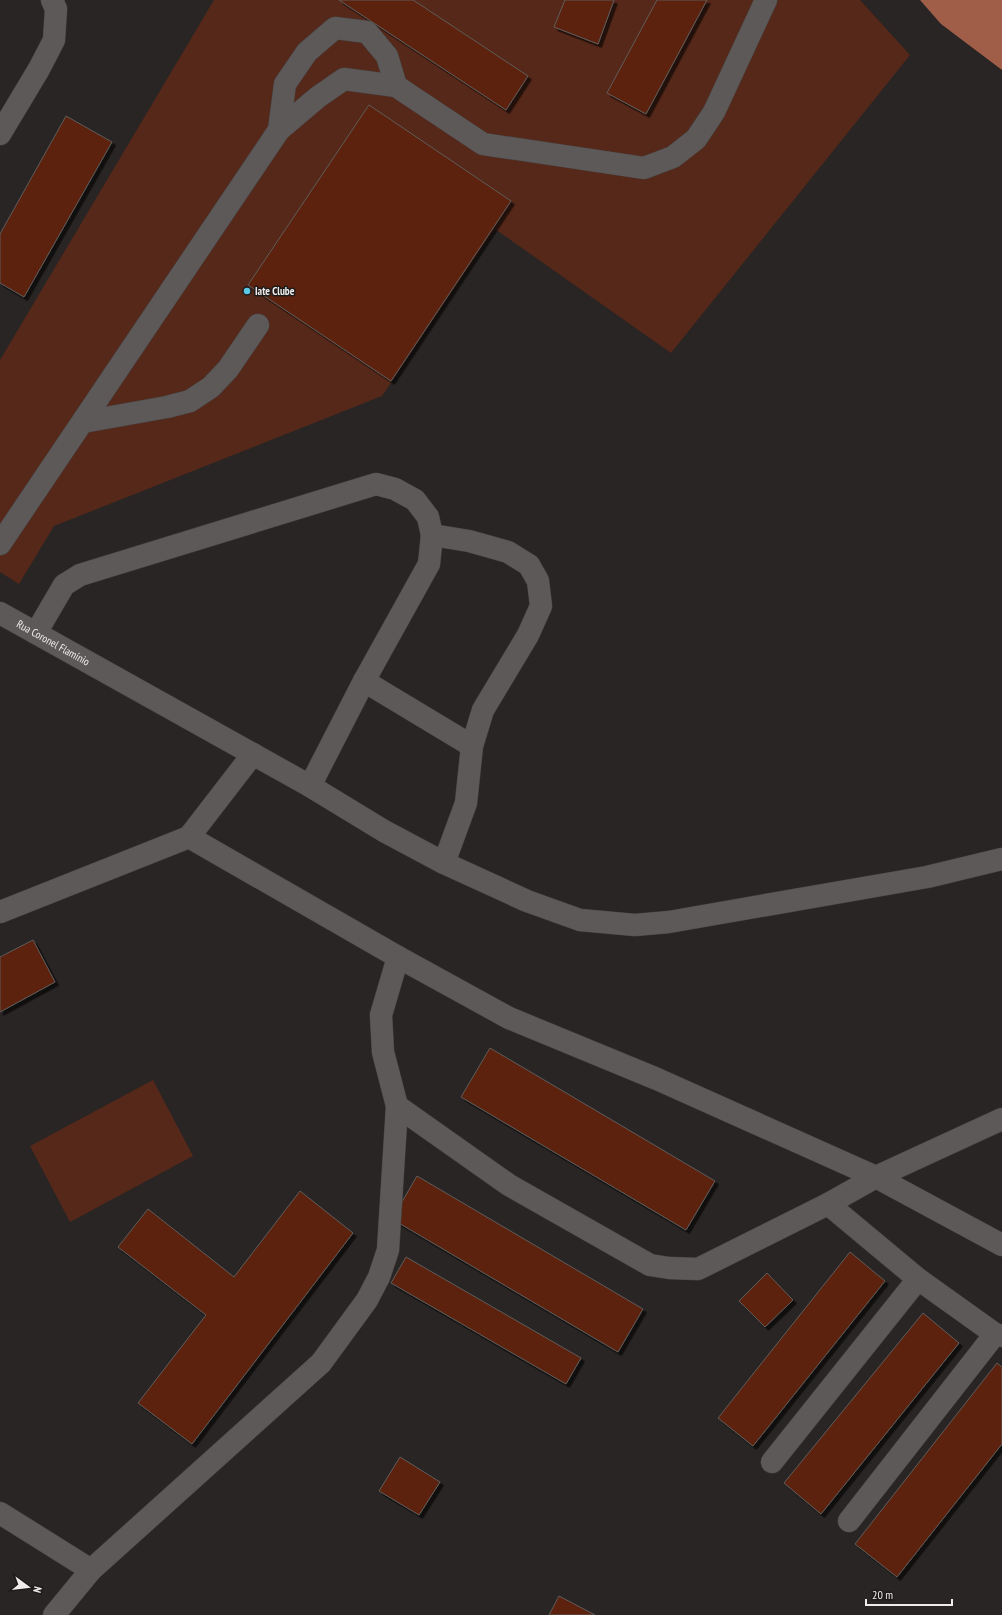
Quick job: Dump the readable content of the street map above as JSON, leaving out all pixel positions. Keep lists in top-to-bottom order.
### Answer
{
  "streets": {
    "street": ["Rua Coronel Flamínio"]
  },
  "places": ["Iate Clube"],
  "scale_bar": "20 m",
  "north": "right"
}
